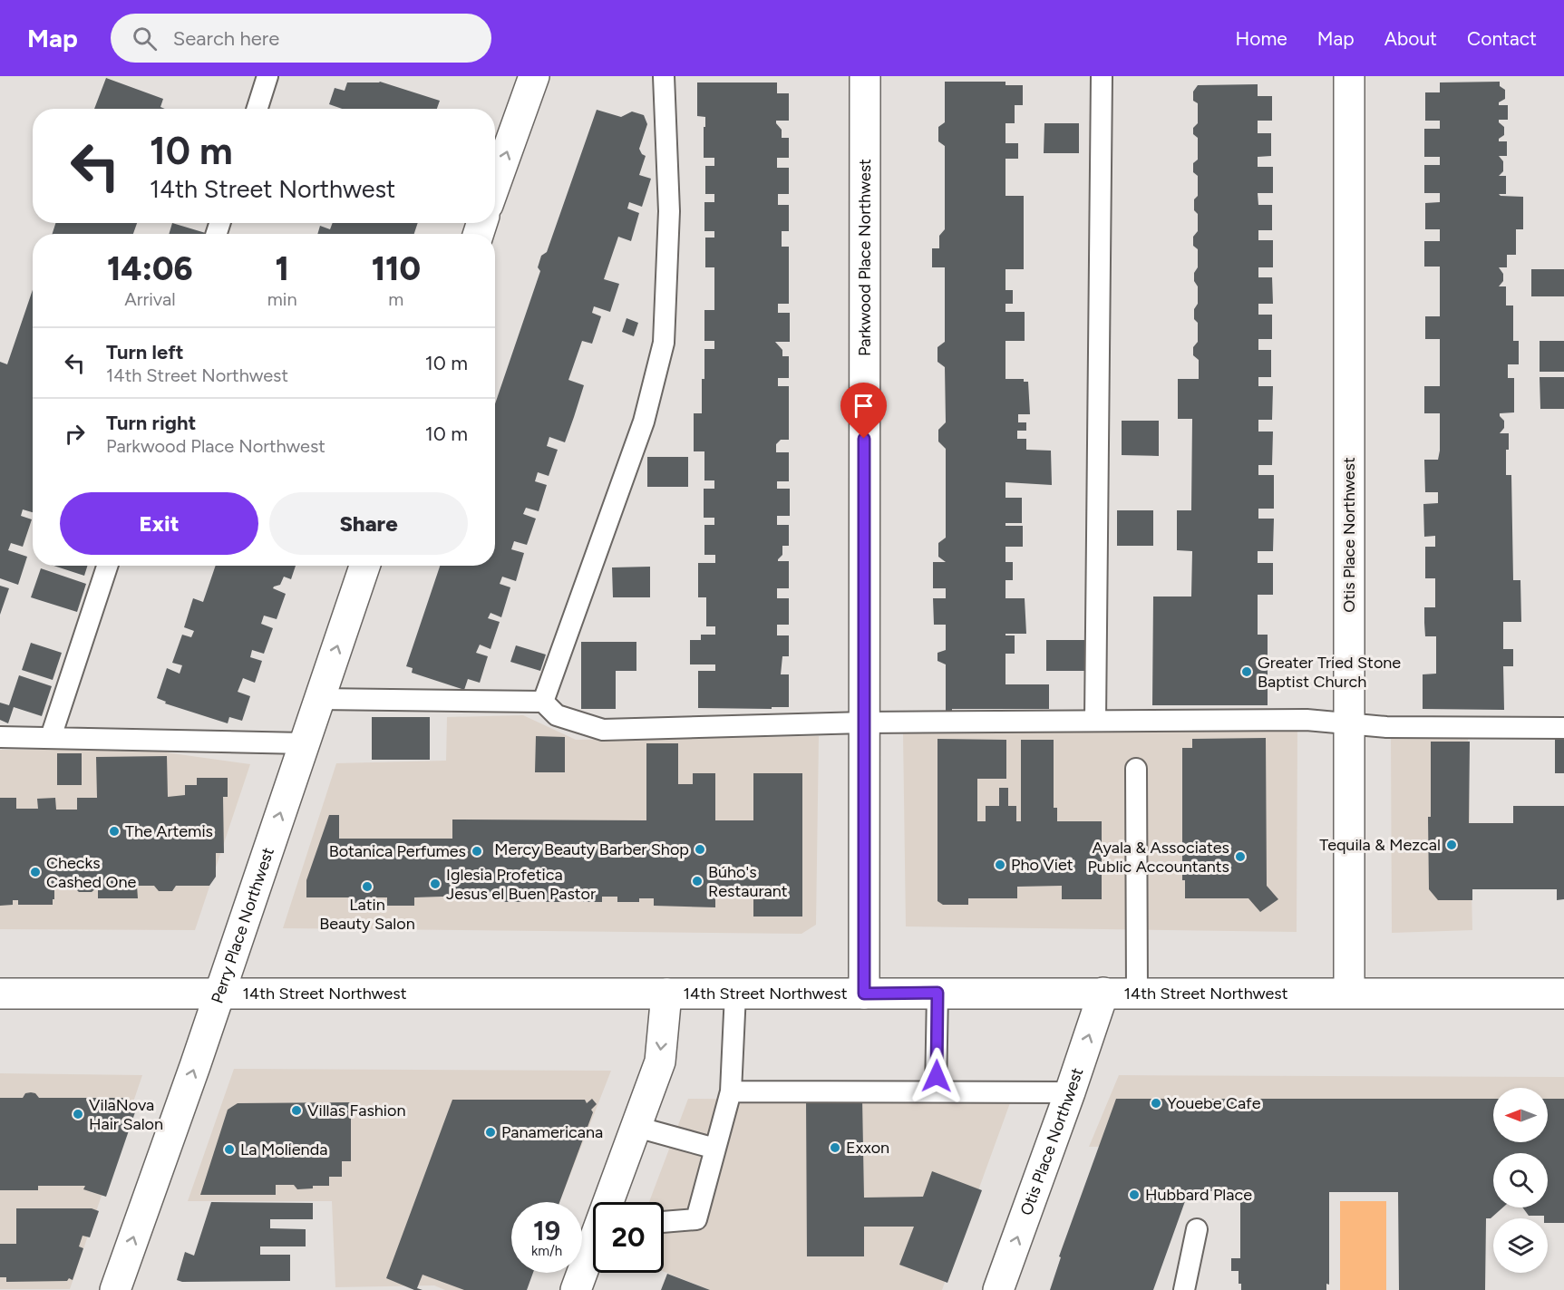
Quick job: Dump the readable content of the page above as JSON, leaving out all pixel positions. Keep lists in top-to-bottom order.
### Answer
{
  "streets": {
    "street": [
      "Parkwood Place Northwest",
      "Otis Place Northwest",
      "Perry Place Northwest",
      "14th Street Northwest"
    ]
  },
  "crossings": [
    ["Parkwood Place Northwest", "14th Street Northwest"],
    ["Otis Place Northwest", "14th Street Northwest"],
    ["Perry Place Northwest", "14th Street Northwest"]
  ],
  "one_way": ["Perry Place Northwest"],
  "places": [
    "Greater Tried Stone Baptist Church",
    "The Artemis",
    "Tequila & Mezcal",
    "Mercy Beauty Barber Shop",
    "Botanica Perfumes",
    "Ayala & Associates Public Accountants",
    "Pho Viet",
    "Checks Cashed One",
    "Búho's Restaurant",
    "Iglesia Profetica Jesus el Buen Pastor",
    "Latin Beauty Salon",
    "Youebe Cafe",
    "Villas Fashion",
    "VilaNova Hair Salon",
    "Panamericana",
    "Exxon",
    "La Molienda",
    "Hubbard Place"
  ],
  "north": "left",
  "page": {
    "header": "Map",
    "search": "Search here",
    "nav": [
      "Home",
      "Map",
      "About",
      "Contact"
    ],
    "turn": ["10 m", "14th Street Northwest"],
    "eta": [
      "14:06",
      "Arrival",
      "1",
      "min",
      "110",
      "m"
    ],
    "list": [
      {
        "name": "Turn left",
        "note": "14th Street Northwest",
        "value": "10 m"
      },
      {
        "name": "Turn right",
        "note": "Parkwood Place Northwest",
        "value": "10 m"
      }
    ],
    "buttons": ["Exit", "Share"],
    "speed": "19 km/h",
    "limit": "20"
  }
}
